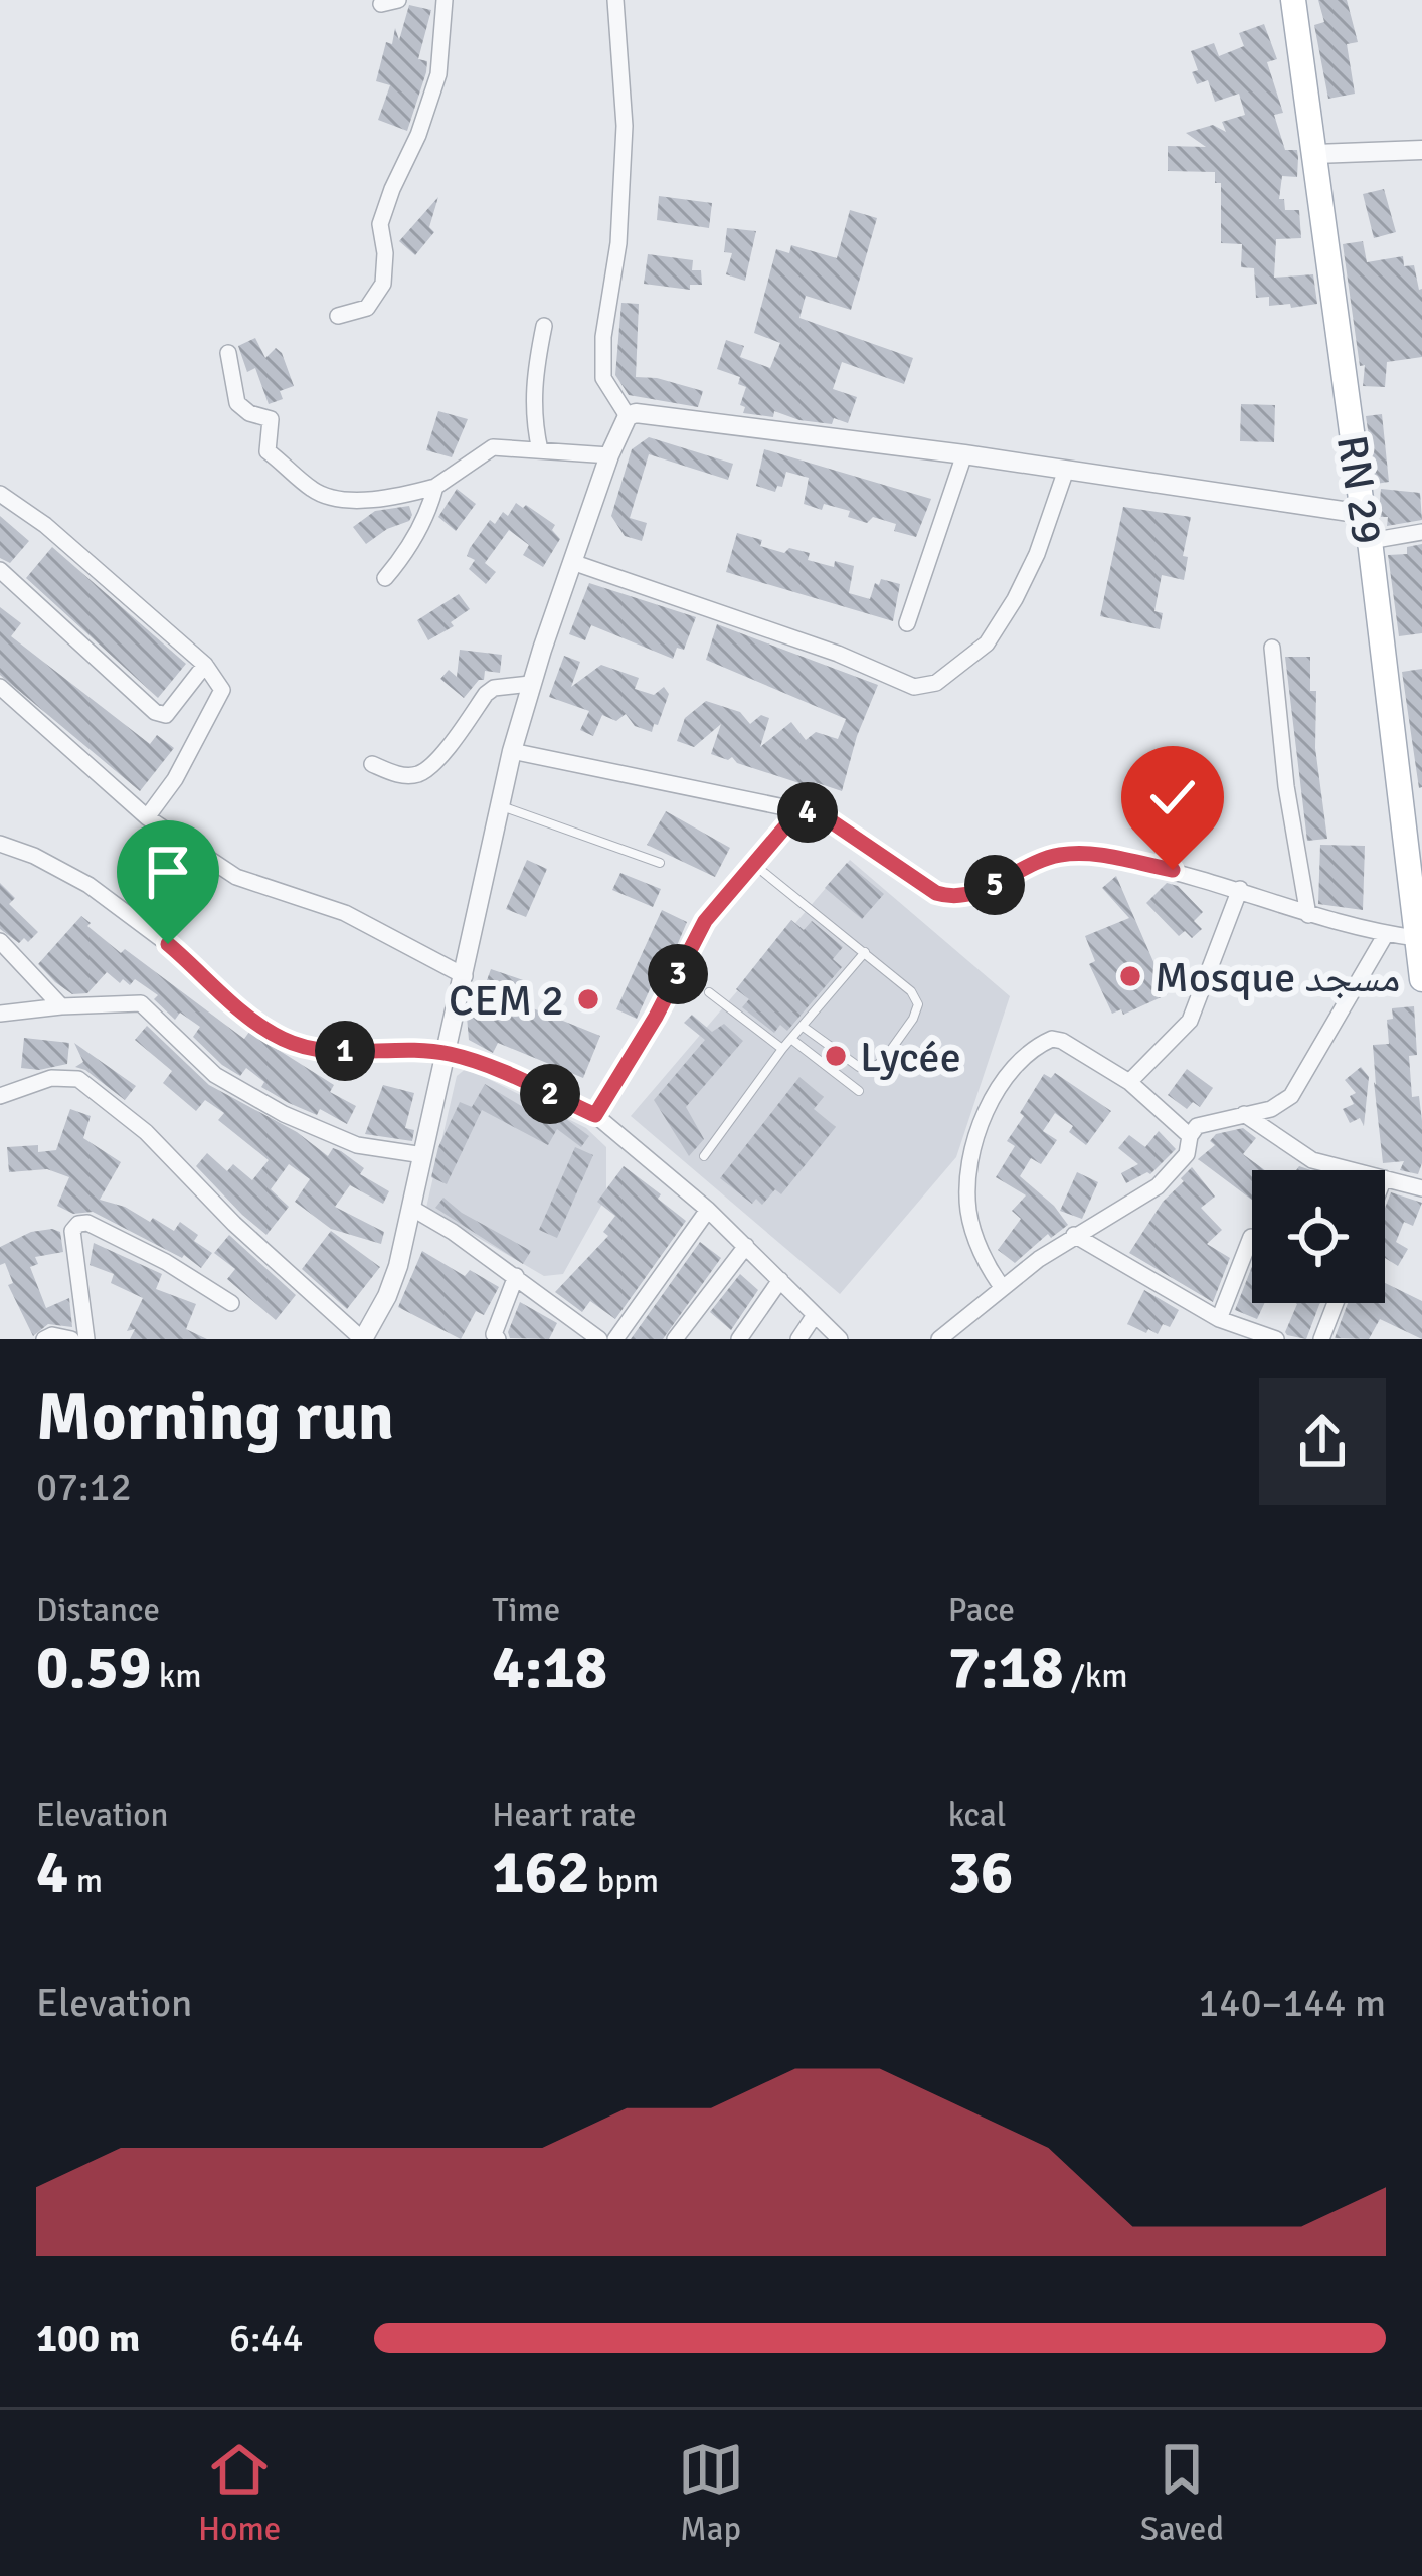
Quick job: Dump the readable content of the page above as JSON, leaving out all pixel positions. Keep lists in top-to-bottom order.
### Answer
{
  "streets": {
    "main road": ["RN 29"]
  },
  "places": ["Mosque مسجد", "CEM 2", "Lycée"],
  "page": {
    "pins": [
      "4",
      "5",
      "3",
      "1",
      "2"
    ],
    "heading": ["Morning run", "07:12"],
    "stats": [
      ["Distance", "0.59 km"],
      ["Time", "4:18"],
      ["Pace", "7:18 /km"],
      ["Elevation", "4 m"],
      ["Heart rate", "162 bpm"],
      ["kcal", "36"]
    ],
    "chart": ["Elevation", "140–144 m"],
    "list": [
      {
        "name": "100 m",
        "note": "6:44"
      }
    ],
    "tabs": ["Home", "Map", "Saved"]
  }
}
